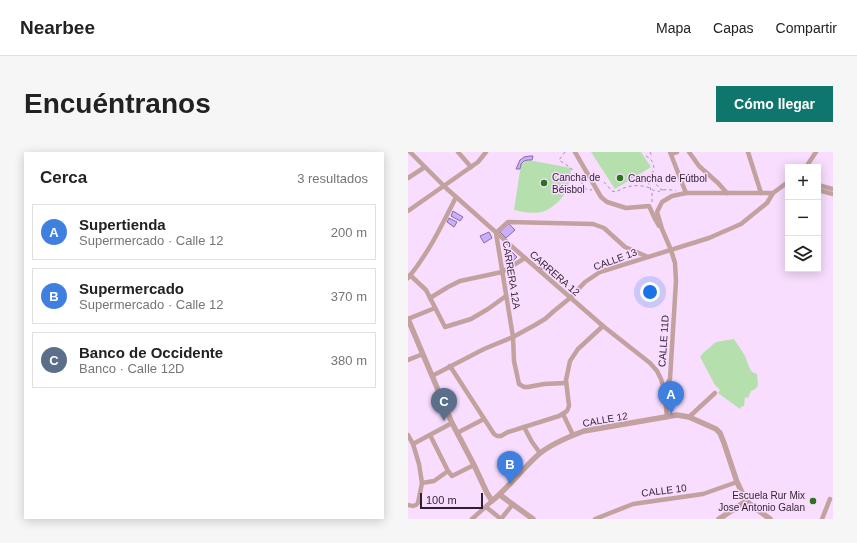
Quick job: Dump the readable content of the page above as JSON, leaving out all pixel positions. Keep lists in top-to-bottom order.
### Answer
{
  "streets": {
    "street": [
      "CALLE 13",
      "CARRERA 12",
      "CARRERA 12A",
      "CALLE 11D",
      "CALLE 12",
      "CALLE 10"
    ]
  },
  "crossings": [
    ["CALLE 13", "CARRERA 12"],
    ["CALLE 13", "CARRERA 12A"],
    ["CALLE 13", "CALLE 11D"],
    ["CARRERA 12", "CARRERA 12A"],
    ["CARRERA 12", "CALLE 11D"],
    ["CARRERA 12", "CALLE 12"]
  ],
  "places": ["Cancha de Fútbol", "Cancha de Béisbol", "Escuela Rur Mix Jose Antonio Galan"],
  "scale_bar": "100 m",
  "page": {
    "header": "Nearbee",
    "nav": ["Mapa", "Capas", "Compartir"],
    "buttons": "Cómo llegar",
    "title": "Encuéntranos",
    "heading": ["Cerca", "3 resultados"],
    "map_buttons": ["+", "−"],
    "list": [
      {
        "mark": "A",
        "name": "Supertienda",
        "note": "Supermercado · Calle 12",
        "value": "200 m"
      },
      {
        "mark": "B",
        "name": "Supermercado",
        "note": "Supermercado · Calle 12",
        "value": "370 m"
      },
      {
        "mark": "C",
        "name": "Banco de Occidente",
        "note": "Banco · Calle 12D",
        "value": "380 m"
      }
    ],
    "pins": ["A", "C", "B"],
    "scale": "100 m"
  }
}
